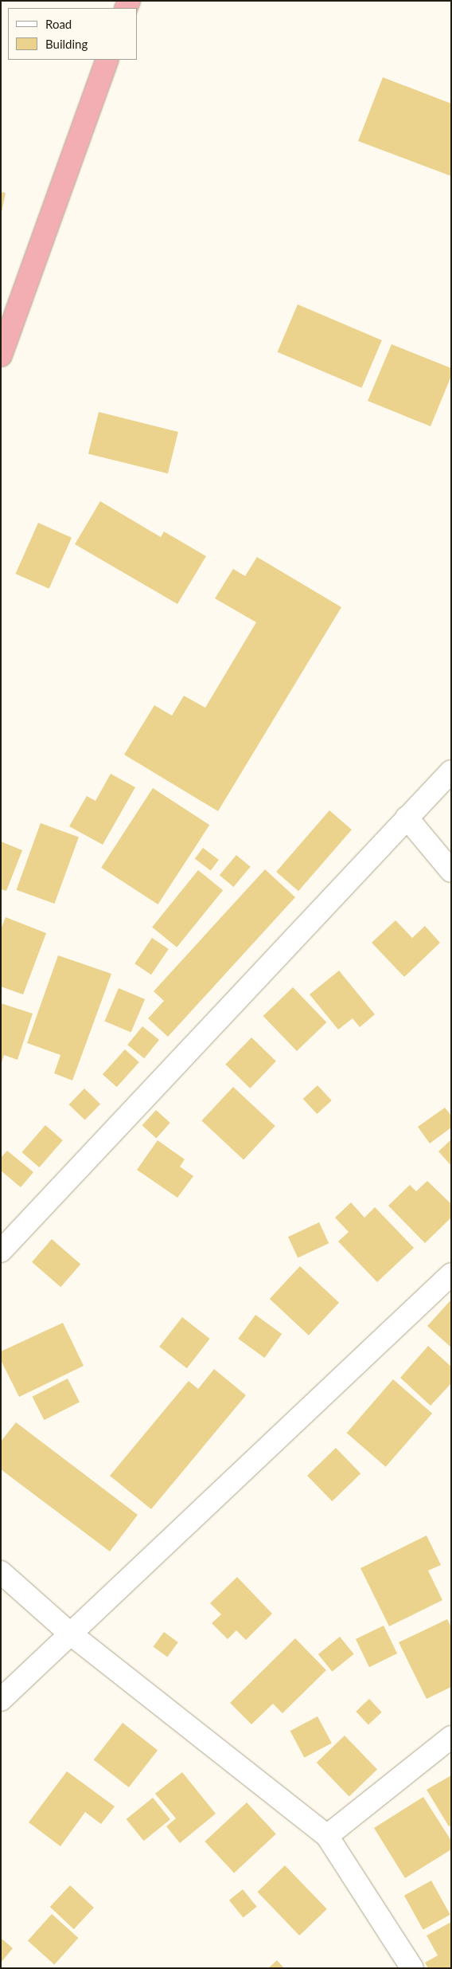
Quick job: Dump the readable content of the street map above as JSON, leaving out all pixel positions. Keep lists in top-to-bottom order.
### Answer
{
  "legend": ["Road", "Building"]
}
